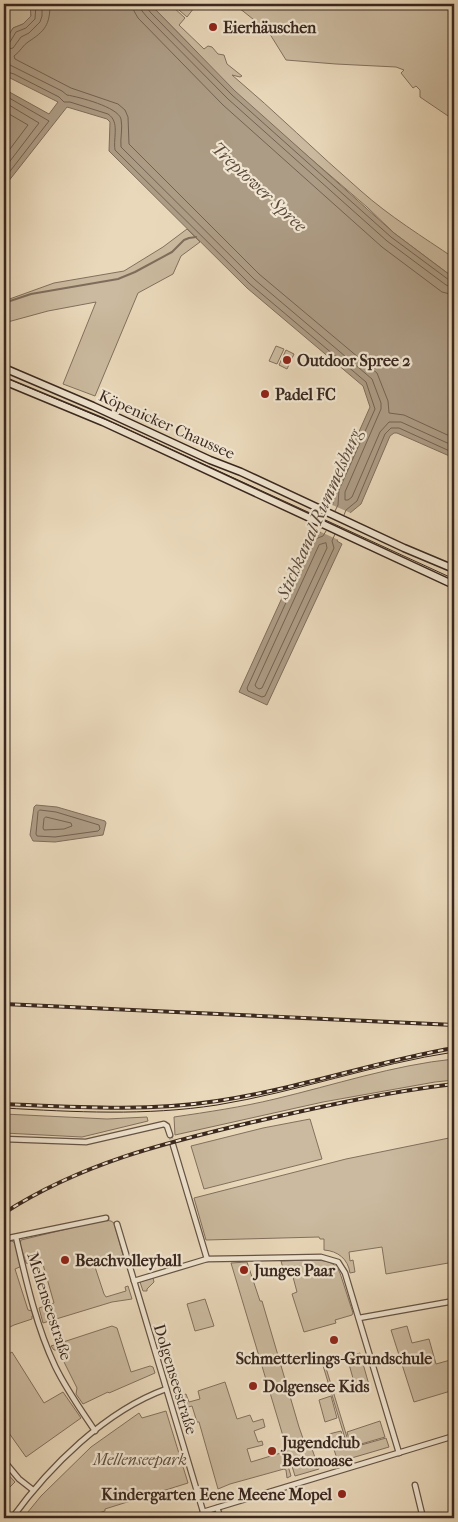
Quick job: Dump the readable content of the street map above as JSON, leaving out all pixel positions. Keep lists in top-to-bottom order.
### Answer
{
  "streets": {
    "main road": ["Köpenicker Chaussee"],
    "street": ["Mellenseestraße", "Dolgenseestraße"]
  },
  "water": ["Treptower Spree", "Stichkanal Rummelsburg"],
  "parks": ["Mellenseepark"],
  "places": [
    "Eierhäuschen",
    "Outdoor Spree 2",
    "Padel FC",
    "Beachvolleyball",
    "Junges Paar",
    "Schmetterlings-Grundschule",
    "Dolgensee Kids",
    "Jugendclub Betonoase",
    "Kindergarten Eene Meene Mopel"
  ]
}
